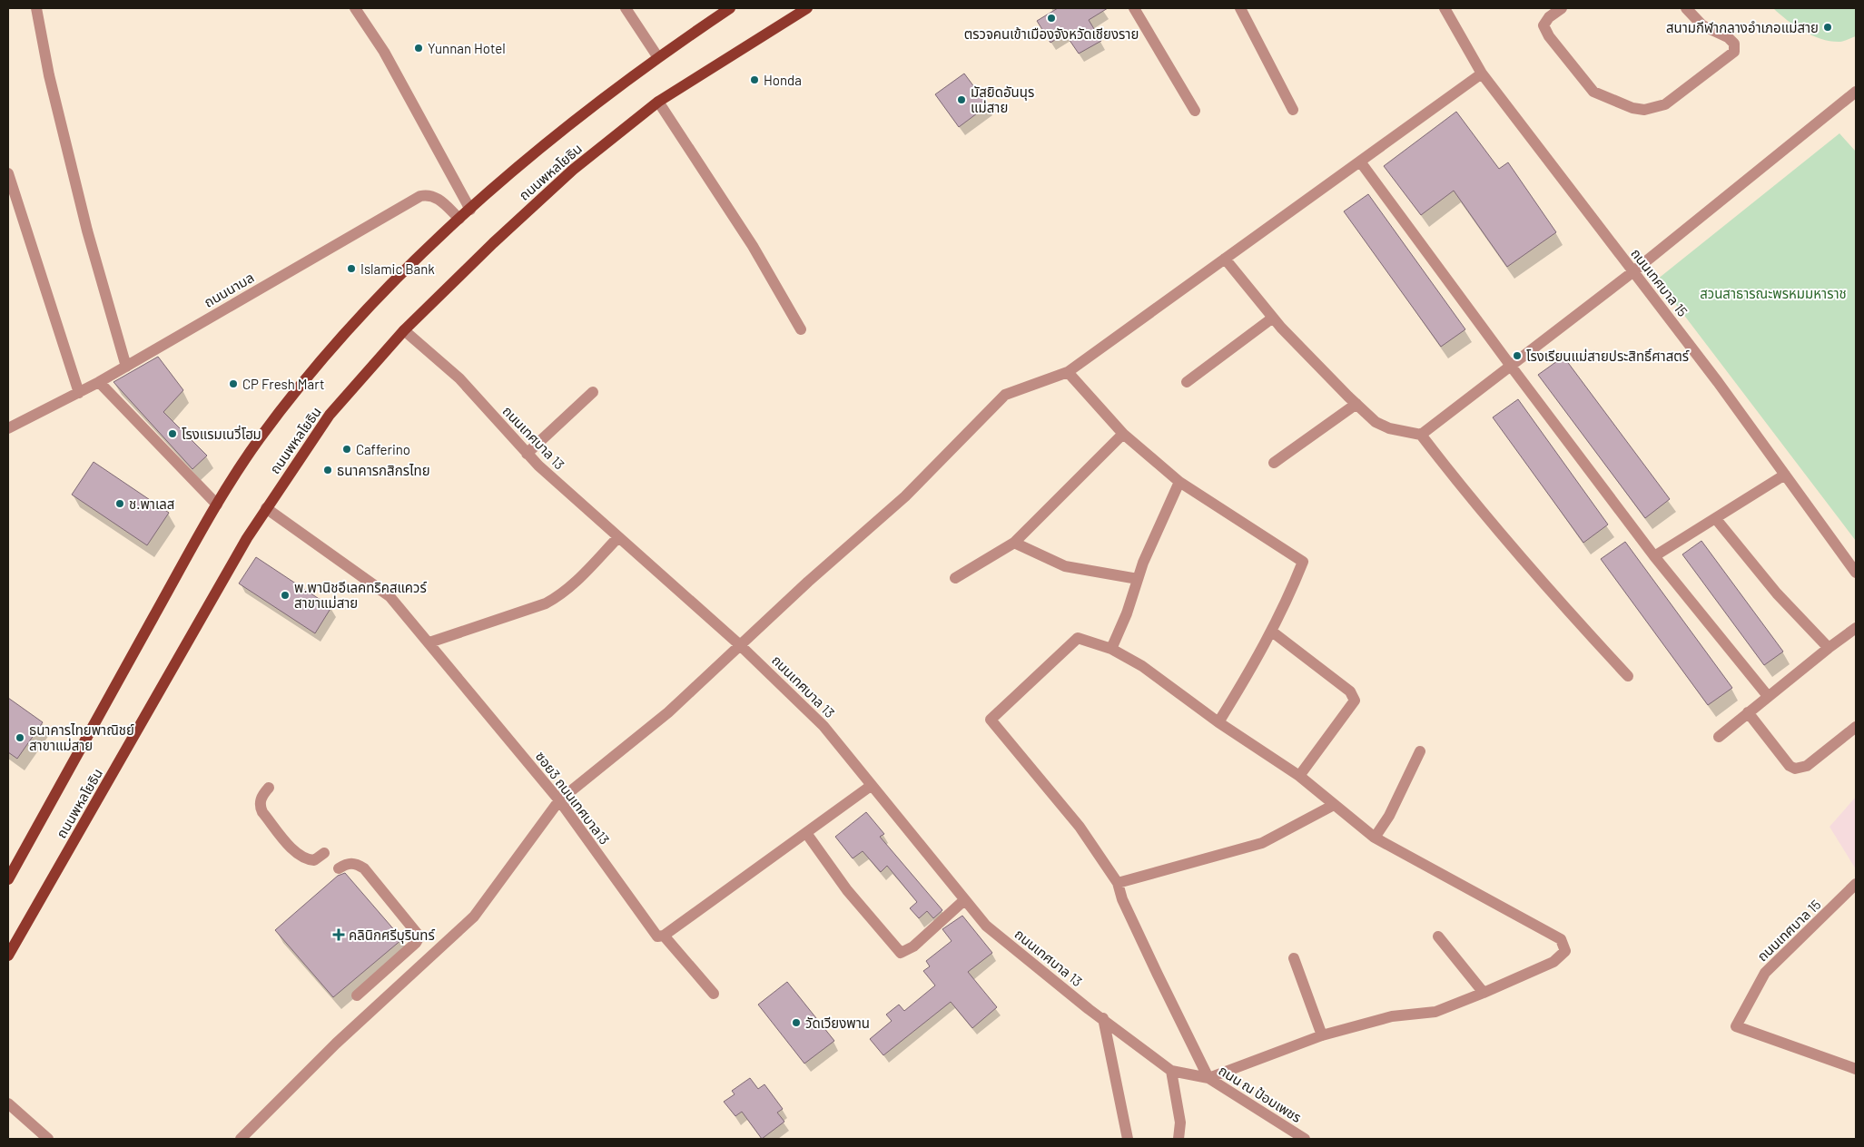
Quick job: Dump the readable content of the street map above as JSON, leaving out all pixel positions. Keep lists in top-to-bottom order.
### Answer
{
  "streets": {
    "main road": ["ถนนพหลโยธิน"],
    "street": [
      "ถนนเทศบาล 15",
      "ถนนนามล",
      "ถนนเทศบาล 13",
      "ซอย3 ถนนเทศบาล13",
      "ถนน ณ ป้อมเพชร"
    ]
  },
  "crossings": [
    ["ถนนพหลโยธิน", "ถนนนามล"],
    ["ถนนพหลโยธิน", "ถนนเทศบาล 13"],
    ["ถนนพหลโยธิน", "ซอย3 ถนนเทศบาล13"],
    ["ถนนเทศบาล 13", "ถนน ณ ป้อมเพชร"]
  ],
  "parks": ["สวนสาธารณะพรหมมหาราช"],
  "places": {
    "other": [
      "ตรวจคนเข้าเมืองจังหวัดเชียงราย",
      "สนามกีฬากลางอำเภอแม่สาย",
      "Yunnan Hotel",
      "Honda",
      "มัสยิดอันนุร แม่สาย",
      "Islamic Bank",
      "โรงเรียนแม่สายประสิทธิ์ศาสตร์",
      "CP Fresh Mart",
      "โรงแรมเนวี่โฮม",
      "Cafferino",
      "ธนาคารกสิกรไทย",
      "ช.พาเลส",
      "พ.พานิชอีเลคทริคสแควร์ สาขาแม่สาย",
      "ธนาคารไทยพาณิชย์ สาขาแม่สาย",
      "วัดเวียงพาน"
    ],
    "health": ["คลินิกศรีบุรินทร์"]
  }
}
